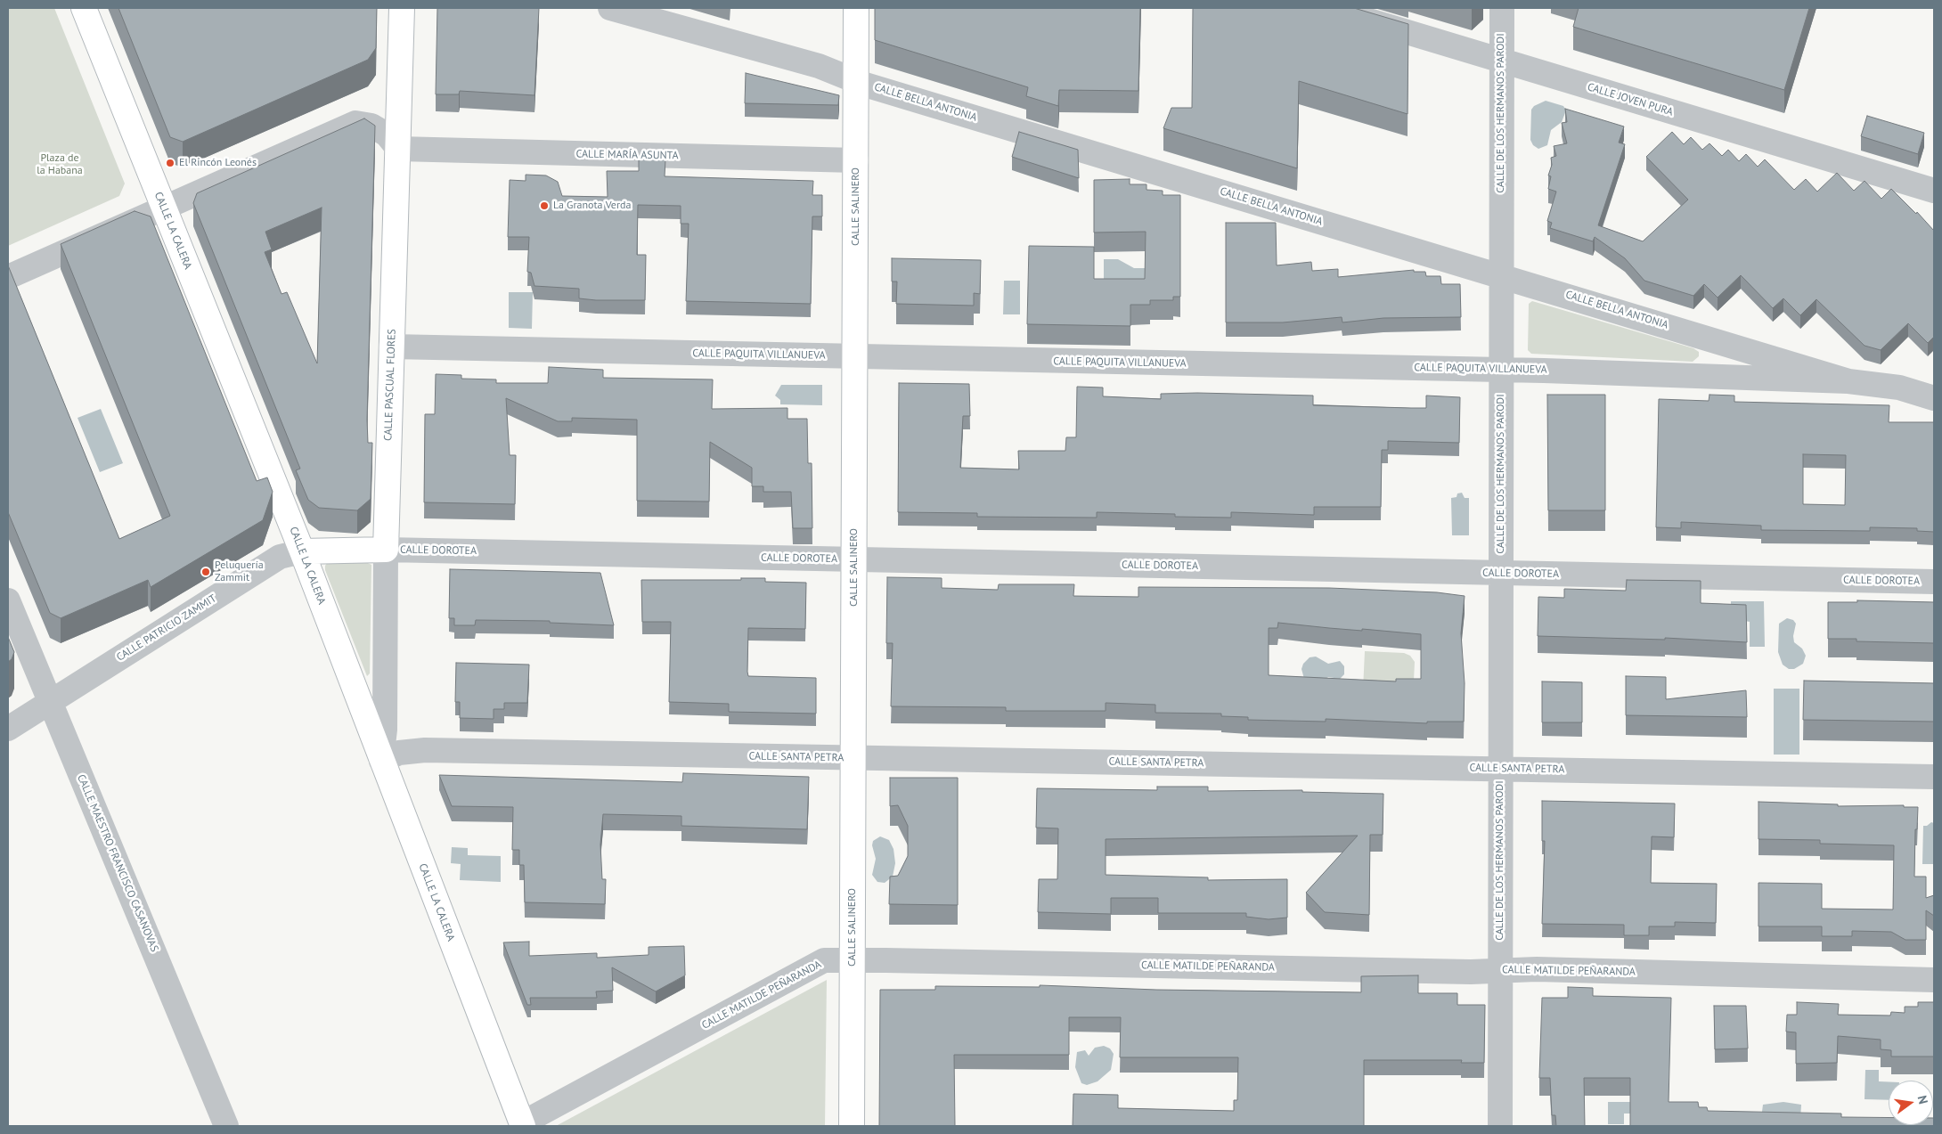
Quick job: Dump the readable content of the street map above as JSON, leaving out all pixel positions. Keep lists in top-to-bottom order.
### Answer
{
  "streets": {
    "main road": [
      "CALLE SALINERO",
      "CALLE LA CALERA",
      "CALLE PASCUAL FLORES",
      "CALLE PATRICIO ZAMMIT"
    ],
    "street": [
      "CALLE JOVEN PURA",
      "CALLE BELLA ANTONIA",
      "CALLE DE LOS HERMANOS PARODI",
      "CALLE MARÍA ASUNTA",
      "CALLE PAQUITA VILLANUEVA",
      "CALLE DOROTEA",
      "CALLE SANTA PETRA",
      "CALLE MAESTRO FRANCISCO CASANOVAS",
      "CALLE MATILDE PEÑARANDA"
    ]
  },
  "crossings": [
    ["CALLE JOVEN PURA", "CALLE DE LOS HERMANOS PARODI"],
    ["CALLE BELLA ANTONIA", "CALLE DE LOS HERMANOS PARODI"],
    ["CALLE BELLA ANTONIA", "CALLE SALINERO"],
    ["CALLE BELLA ANTONIA", "CALLE PAQUITA VILLANUEVA"],
    ["CALLE DE LOS HERMANOS PARODI", "CALLE PAQUITA VILLANUEVA"],
    ["CALLE DE LOS HERMANOS PARODI", "CALLE DOROTEA"],
    ["CALLE DE LOS HERMANOS PARODI", "CALLE SANTA PETRA"],
    ["CALLE DE LOS HERMANOS PARODI", "CALLE MATILDE PEÑARANDA"],
    ["CALLE MARÍA ASUNTA", "CALLE SALINERO"],
    ["CALLE MARÍA ASUNTA", "CALLE PASCUAL FLORES"],
    ["CALLE SALINERO", "CALLE PAQUITA VILLANUEVA"],
    ["CALLE SALINERO", "CALLE DOROTEA"],
    ["CALLE SALINERO", "CALLE SANTA PETRA"],
    ["CALLE SALINERO", "CALLE MATILDE PEÑARANDA"],
    ["CALLE LA CALERA", "CALLE PASCUAL FLORES"],
    ["CALLE LA CALERA", "CALLE PATRICIO ZAMMIT"],
    ["CALLE LA CALERA", "CALLE SANTA PETRA"],
    ["CALLE LA CALERA", "CALLE MATILDE PEÑARANDA"],
    ["CALLE PAQUITA VILLANUEVA", "CALLE PASCUAL FLORES"],
    ["CALLE PASCUAL FLORES", "CALLE DOROTEA"],
    ["CALLE PASCUAL FLORES", "CALLE PATRICIO ZAMMIT"],
    ["CALLE PASCUAL FLORES", "CALLE SANTA PETRA"],
    ["CALLE DOROTEA", "CALLE PATRICIO ZAMMIT"],
    ["CALLE PATRICIO ZAMMIT", "CALLE MAESTRO FRANCISCO CASANOVAS"]
  ],
  "parks": ["Plaza de la Habana"],
  "places": ["El Rincón Leonés", "La Granota Verda", "Peluquería Zammit"],
  "north": "right"
}
